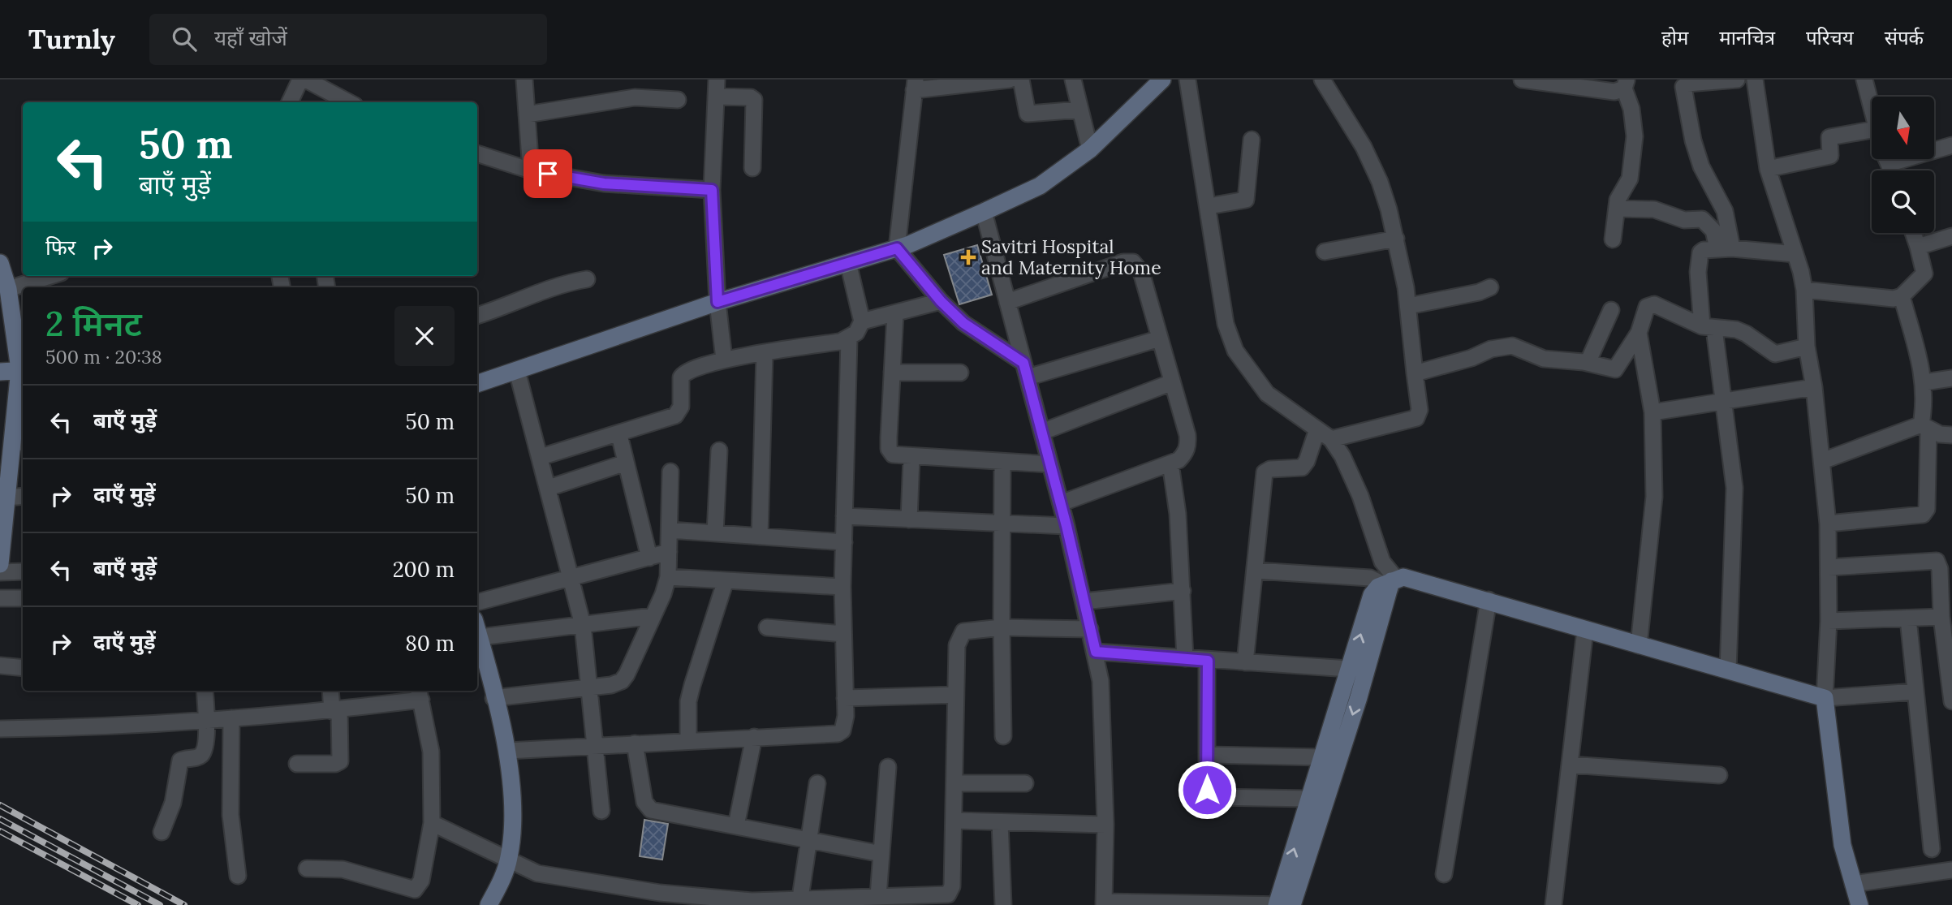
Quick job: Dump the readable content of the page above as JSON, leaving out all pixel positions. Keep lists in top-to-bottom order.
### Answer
{
  "places": {
    "health": ["Savitri Hospital and Maternity Home"]
  },
  "north": "bottom",
  "page": {
    "header": "Turnly",
    "search": "यहाँ खोजें",
    "nav": [
      "होम",
      "मानचित्र",
      "परिचय",
      "संपर्क"
    ],
    "turn": ["50 m", "बाएँ मुड़ें"],
    "then": "फिर",
    "heading": ["2 मिनट", "500 m · 20:38"],
    "list": [
      {
        "name": "बाएँ मुड़ें",
        "value": "50 m"
      },
      {
        "name": "दाएँ मुड़ें",
        "value": "50 m"
      },
      {
        "name": "बाएँ मुड़ें",
        "value": "200 m"
      },
      {
        "name": "दाएँ मुड़ें",
        "value": "80 m"
      }
    ]
  }
}
